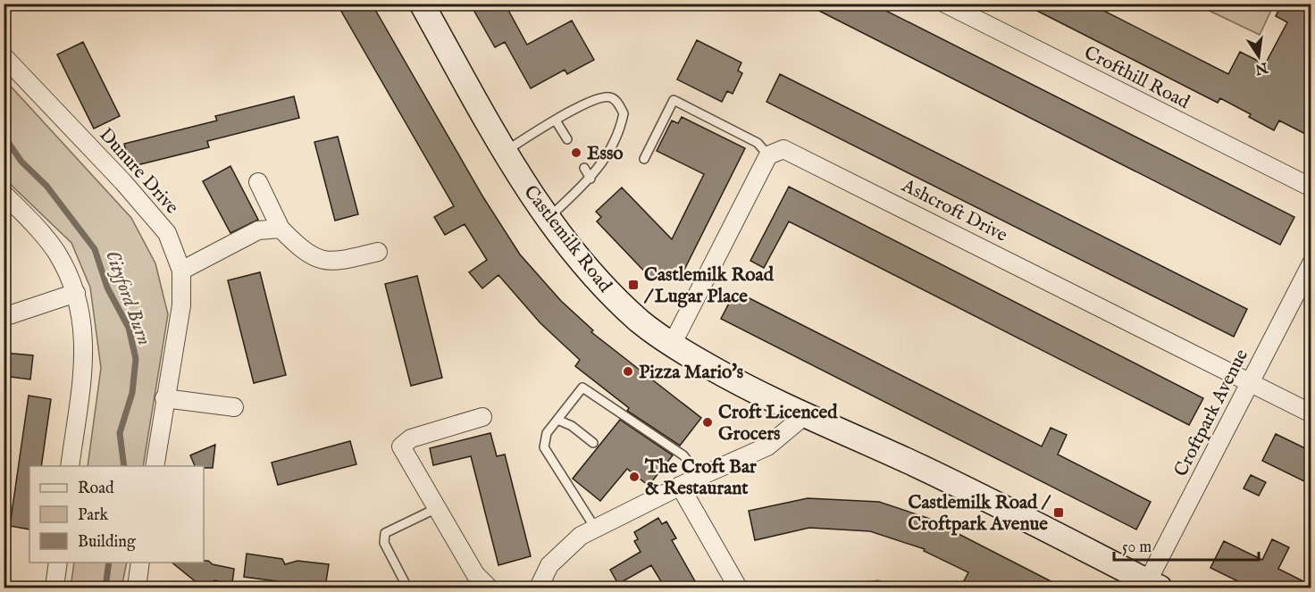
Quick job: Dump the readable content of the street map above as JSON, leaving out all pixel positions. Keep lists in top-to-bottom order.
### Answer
{
  "streets": {
    "street": [
      "Crofthill Road",
      "Dunure Drive",
      "Ashcroft Drive",
      "Castlemilk Road",
      "Croftpark Avenue"
    ]
  },
  "crossings": [
    ["Ashcroft Drive", "Croftpark Avenue"],
    ["Castlemilk Road", "Croftpark Avenue"]
  ],
  "water": ["Cityford Burn"],
  "places": {
    "other": [
      "Esso",
      "Pizza Mario's",
      "Croft Licenced Grocers",
      "The Croft Bar & Restaurant"
    ],
    "transit": ["Castlemilk Road / Lugar Place", "Castlemilk Road / Croftpark Avenue"]
  },
  "legend": ["Road", "Park", "Building"],
  "scale_bar": "50 m",
  "north": "bottom"
}
